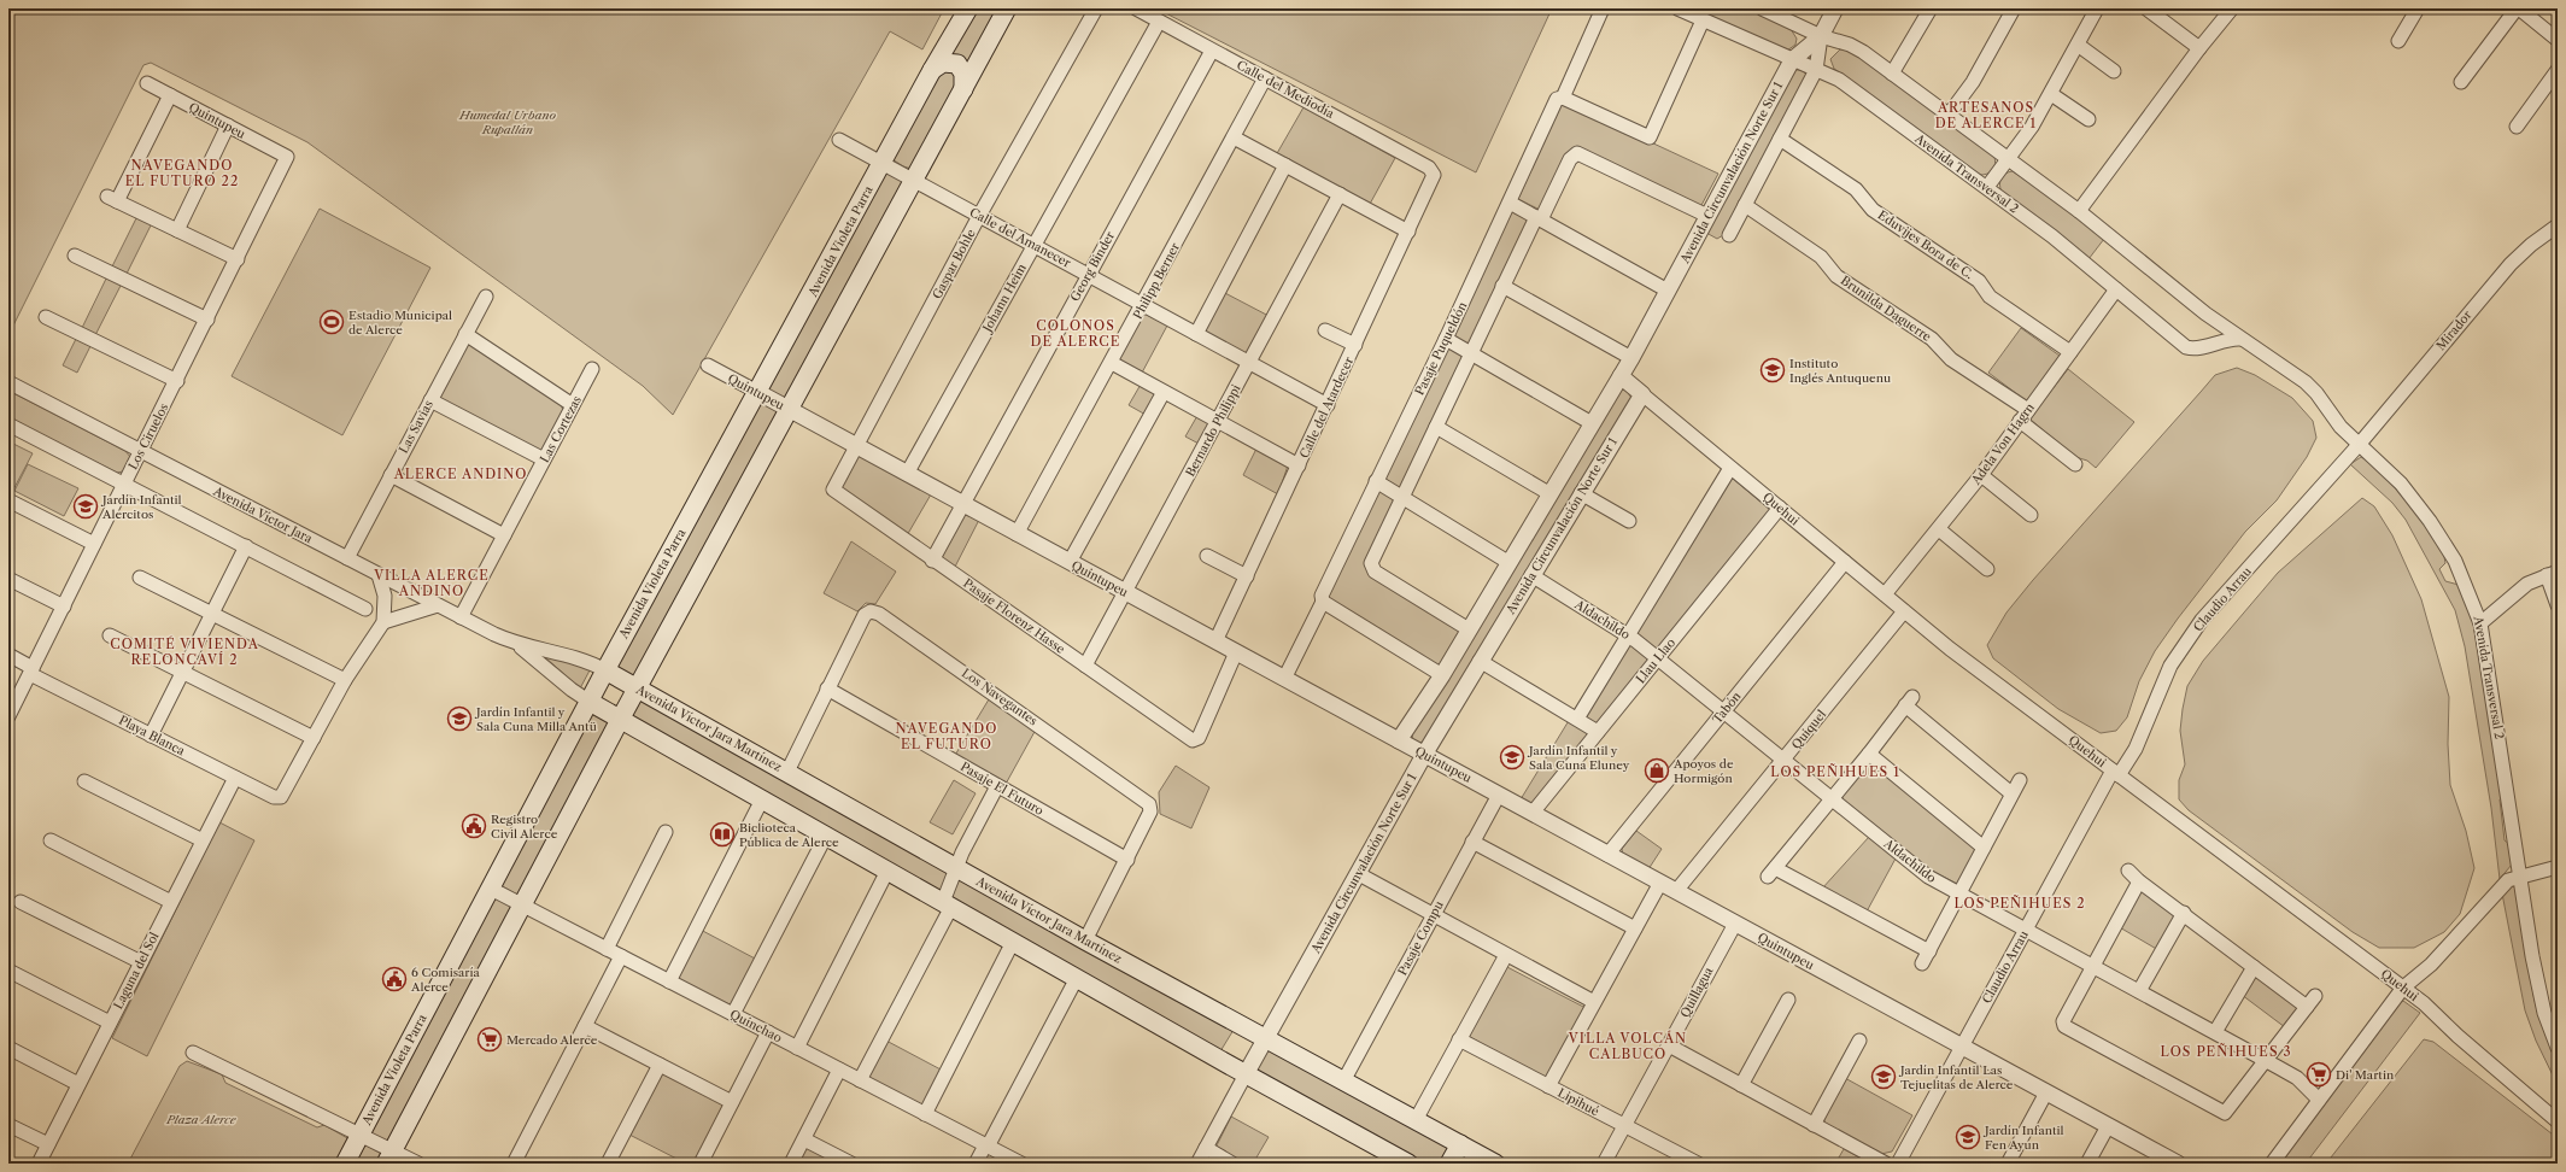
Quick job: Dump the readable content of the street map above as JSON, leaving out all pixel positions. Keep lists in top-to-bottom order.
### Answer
{
  "streets": {
    "main road": ["Avenida Violeta Parra", "Avenida Víctor Jara Martínez"],
    "street": [
      "Calle del Mediodía",
      "Quintupeu",
      "Avenida Circunvalación Norte Sur 1",
      "Avenida Transversal 2",
      "Calle del Amanecer",
      "Eduvijes Bora de C.",
      "Gaspar Bohle",
      "Georg Binder",
      "Philipp Berner",
      "Johann Heim",
      "Brunilda Daguerre",
      "Mirador",
      "Pasaje Puqueldón",
      "Calle del Atardecer",
      "Las Savias",
      "Las Cortezas",
      "Bernardo Philippi",
      "Los Ciruelos",
      "Adela Von Hagrn",
      "Quehui",
      "Avenida Víctor Jara",
      "Claudio Arrau",
      "Pasaje Florenz Hasse",
      "Aldachildo",
      "Llau Llao",
      "Los Navegantes",
      "Tabón",
      "Quiquel",
      "Playa Blanca",
      "Pasaje El Futuro",
      "Pasaje Compu",
      "Laguna del Sol",
      "Quillagua",
      "Quinchao",
      "Lipihué"
    ]
  },
  "crossings": [
    ["Calle del Mediodía", "Georg Binder"],
    ["Calle del Mediodía", "Philipp Berner"],
    ["Calle del Mediodía", "Johann Heim"],
    ["Calle del Mediodía", "Calle del Atardecer"],
    ["Quintupeu", "Avenida Circunvalación Norte Sur 1"],
    ["Quintupeu", "Avenida Violeta Parra"],
    ["Quintupeu", "Gaspar Bohle"],
    ["Quintupeu", "Georg Binder"],
    ["Quintupeu", "Philipp Berner"],
    ["Quintupeu", "Johann Heim"],
    ["Quintupeu", "Pasaje Puqueldón"],
    ["Quintupeu", "Calle del Atardecer"],
    ["Quintupeu", "Bernardo Philippi"],
    ["Quintupeu", "Los Ciruelos"],
    ["Quintupeu", "Claudio Arrau"],
    ["Quintupeu", "Pasaje Florenz Hasse"],
    ["Quintupeu", "Llau Llao"],
    ["Quintupeu", "Tabón"],
    ["Quintupeu", "Quiquel"],
    ["Quintupeu", "Pasaje Compu"],
    ["Quintupeu", "Quillagua"],
    ["Avenida Circunvalación Norte Sur 1", "Avenida Transversal 2"],
    ["Avenida Circunvalación Norte Sur 1", "Quehui"],
    ["Avenida Circunvalación Norte Sur 1", "Aldachildo"],
    ["Avenida Circunvalación Norte Sur 1", "Avenida Víctor Jara Martínez"],
    ["Avenida Transversal 2", "Mirador"],
    ["Avenida Transversal 2", "Adela Von Hagrn"],
    ["Avenida Transversal 2", "Claudio Arrau"],
    ["Calle del Amanecer", "Avenida Violeta Parra"],
    ["Calle del Amanecer", "Gaspar Bohle"],
    ["Calle del Amanecer", "Georg Binder"],
    ["Calle del Amanecer", "Philipp Berner"],
    ["Calle del Amanecer", "Johann Heim"],
    ["Calle del Amanecer", "Calle del Atardecer"],
    ["Calle del Amanecer", "Bernardo Philippi"],
    ["Avenida Violeta Parra", "Avenida Víctor Jara"],
    ["Avenida Violeta Parra", "Avenida Víctor Jara Martínez"],
    ["Avenida Violeta Parra", "Quinchao"],
    ["Eduvijes Bora de C.", "Adela Von Hagrn"],
    ["Gaspar Bohle", "Pasaje Florenz Hasse"],
    ["Georg Binder", "Pasaje Florenz Hasse"],
    ["Brunilda Daguerre", "Adela Von Hagrn"],
    ["Mirador", "Claudio Arrau"],
    ["Las Savias", "Avenida Víctor Jara"],
    ["Las Cortezas", "Avenida Víctor Jara"],
    ["Bernardo Philippi", "Pasaje Florenz Hasse"],
    ["Los Ciruelos", "Avenida Víctor Jara"],
    ["Los Ciruelos", "Playa Blanca"],
    ["Adela Von Hagrn", "Quehui"],
    ["Quehui", "Claudio Arrau"],
    ["Quehui", "Llau Llao"],
    ["Quehui", "Tabón"],
    ["Quehui", "Quiquel"],
    ["Avenida Víctor Jara", "Avenida Víctor Jara Martínez"],
    ["Claudio Arrau", "Aldachildo"],
    ["Aldachildo", "Llau Llao"],
    ["Aldachildo", "Tabón"],
    ["Aldachildo", "Quiquel"],
    ["Los Navegantes", "Avenida Víctor Jara Martínez"],
    ["Los Navegantes", "Pasaje El Futuro"],
    ["Avenida Víctor Jara Martínez", "Pasaje Compu"],
    ["Playa Blanca", "Laguna del Sol"],
    ["Quillagua", "Lipihué"]
  ],
  "districts": [
    "ARTESANOS DE ALERCE 1",
    "NAVEGANDO EL FUTURO 22",
    "COLONOS DE ALERCE",
    "ALERCE ANDINO",
    "VILLA ALERCE ANDINO",
    "COMITÉ VIVIENDA RELONCAVÍ 2",
    "NAVEGANDO EL FUTURO",
    "LOS PEÑIHUES 1",
    "LOS PEÑIHUES 2",
    "VILLA VOLCÁN CALBUCO",
    "LOS PEÑIHUES 3"
  ],
  "parks": ["Humedal Urbano Rupallán", "Plaza Alerce"],
  "places": {
    "sports": ["Estadio Municipal de Alerce"],
    "school or university": [
      "Instituto Inglés Antuquenu",
      "Jardín Infantil Alercitos",
      "Jardín Infantil y Sala Cuna Milla Antü",
      "Jardín Infantil y Sala Cuna Eluney",
      "Jardín Infantil Las Tejuelitas de Alerce",
      "Jardín Infantil Fen Ayun"
    ],
    "shop": ["Apoyos de Hormigón"],
    "public building": ["Registro Civil Alerce", "6 Comisaría Alerce"],
    "library": ["Biclioteca Pública de Alerce"],
    "supermarket": ["Mercado Alerce", "Di' Martin"]
  }
}
